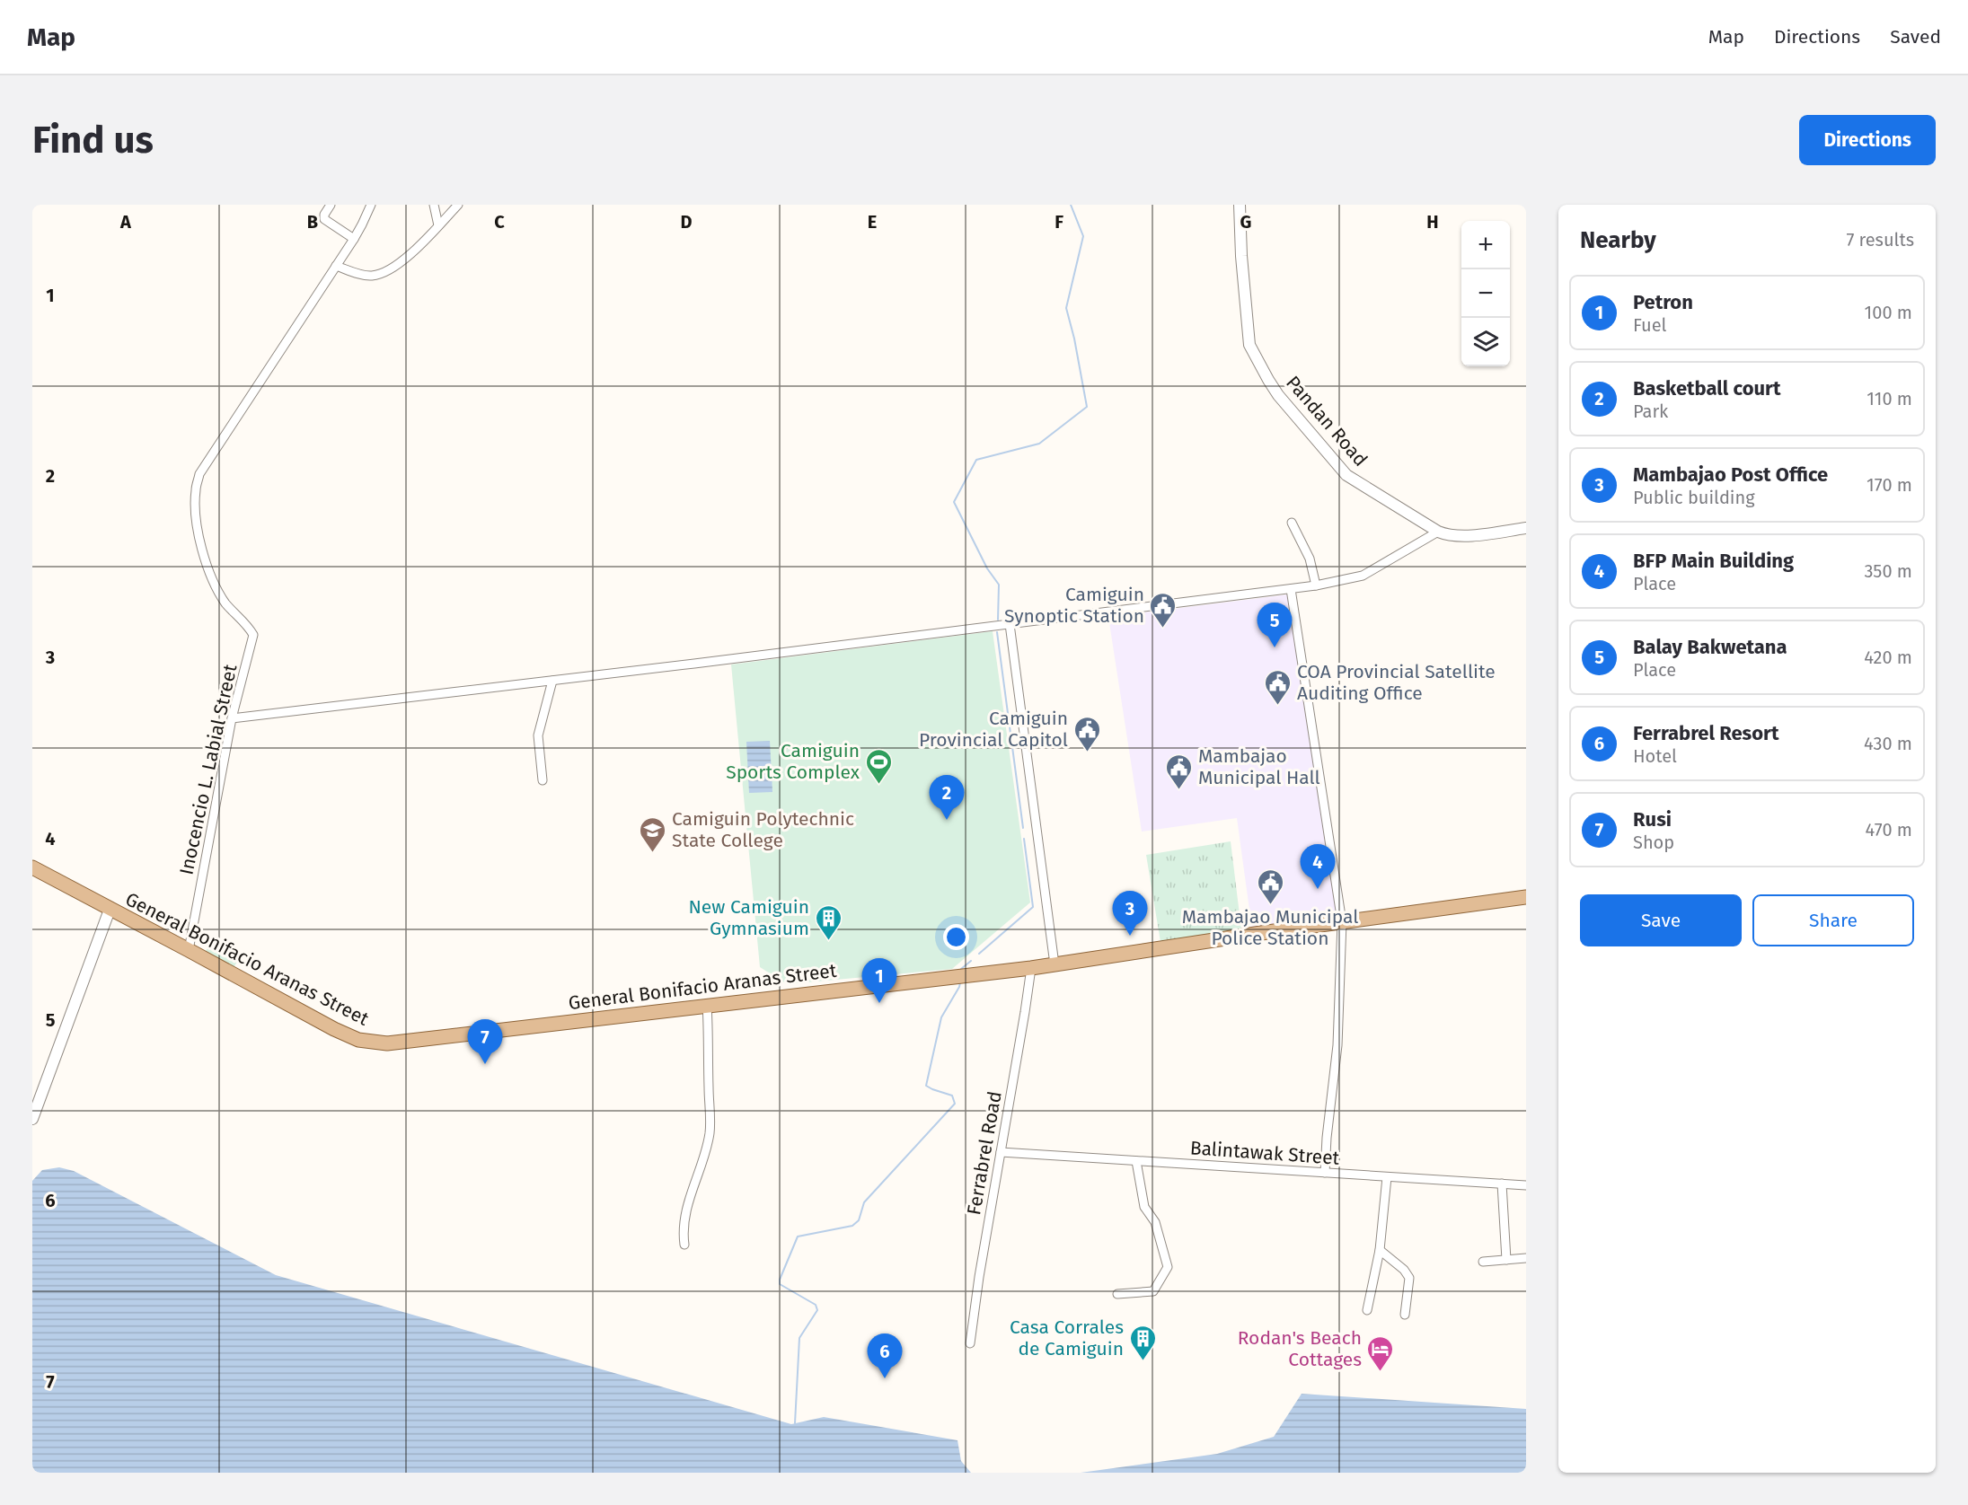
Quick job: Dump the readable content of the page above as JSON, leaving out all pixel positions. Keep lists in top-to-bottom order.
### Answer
{
  "streets": {
    "main road": ["General Bonifacio Aranas Street"],
    "street": [
      "Pandan Road",
      "Inocencio L. Labial Street",
      "Ferrabrel Road",
      "Balintawak Street"
    ]
  },
  "crossings": [
    ["Inocencio L. Labial Street", "General Bonifacio Aranas Street"],
    ["General Bonifacio Aranas Street", "Ferrabrel Road"],
    ["Ferrabrel Road", "Balintawak Street"]
  ],
  "places": {
    "public building": [
      "Camiguin Synoptic Station",
      "COA Provincial Satellite Auditing Office",
      "Camiguin Provincial Capitol",
      "Mambajao Municipal Hall",
      "Mambajao Municipal Police Station"
    ],
    "sports": ["Camiguin Sports Complex"],
    "school or university": ["Camiguin Polytechnic State College"],
    "building": ["New Camiguin Gymnasium", "Casa Corrales de Camiguin"],
    "hotel": ["Rodan's Beach Cottages"]
  },
  "page": {
    "header": "Map",
    "nav": ["Map", "Directions", "Saved"],
    "buttons": [
      "Directions",
      ["Save", "Share"]
    ],
    "title": "Find us",
    "heading": ["Nearby", "7 results"],
    "map_buttons": ["+", "−"],
    "list": [
      {
        "mark": "1",
        "name": "Petron",
        "note": "Fuel",
        "value": "100 m"
      },
      {
        "mark": "2",
        "name": "Basketball court",
        "note": "Park",
        "value": "110 m"
      },
      {
        "mark": "3",
        "name": "Mambajao Post Office",
        "note": "Public building",
        "value": "170 m"
      },
      {
        "mark": "4",
        "name": "BFP Main Building",
        "note": "Place",
        "value": "350 m"
      },
      {
        "mark": "5",
        "name": "Balay Bakwetana",
        "note": "Place",
        "value": "420 m"
      },
      {
        "mark": "6",
        "name": "Ferrabrel Resort",
        "note": "Hotel",
        "value": "430 m"
      },
      {
        "mark": "7",
        "name": "Rusi",
        "note": "Shop",
        "value": "470 m"
      }
    ],
    "pins": [
      "5",
      "2",
      "4",
      "3",
      "1",
      "7",
      "6"
    ]
  },
  "grid": {
    "columns": [
      "A",
      "B",
      "C",
      "D",
      "E",
      "F",
      "G",
      "H"
    ],
    "rows": [
      "1",
      "2",
      "3",
      "4",
      "5",
      "6",
      "7"
    ]
  }
}
